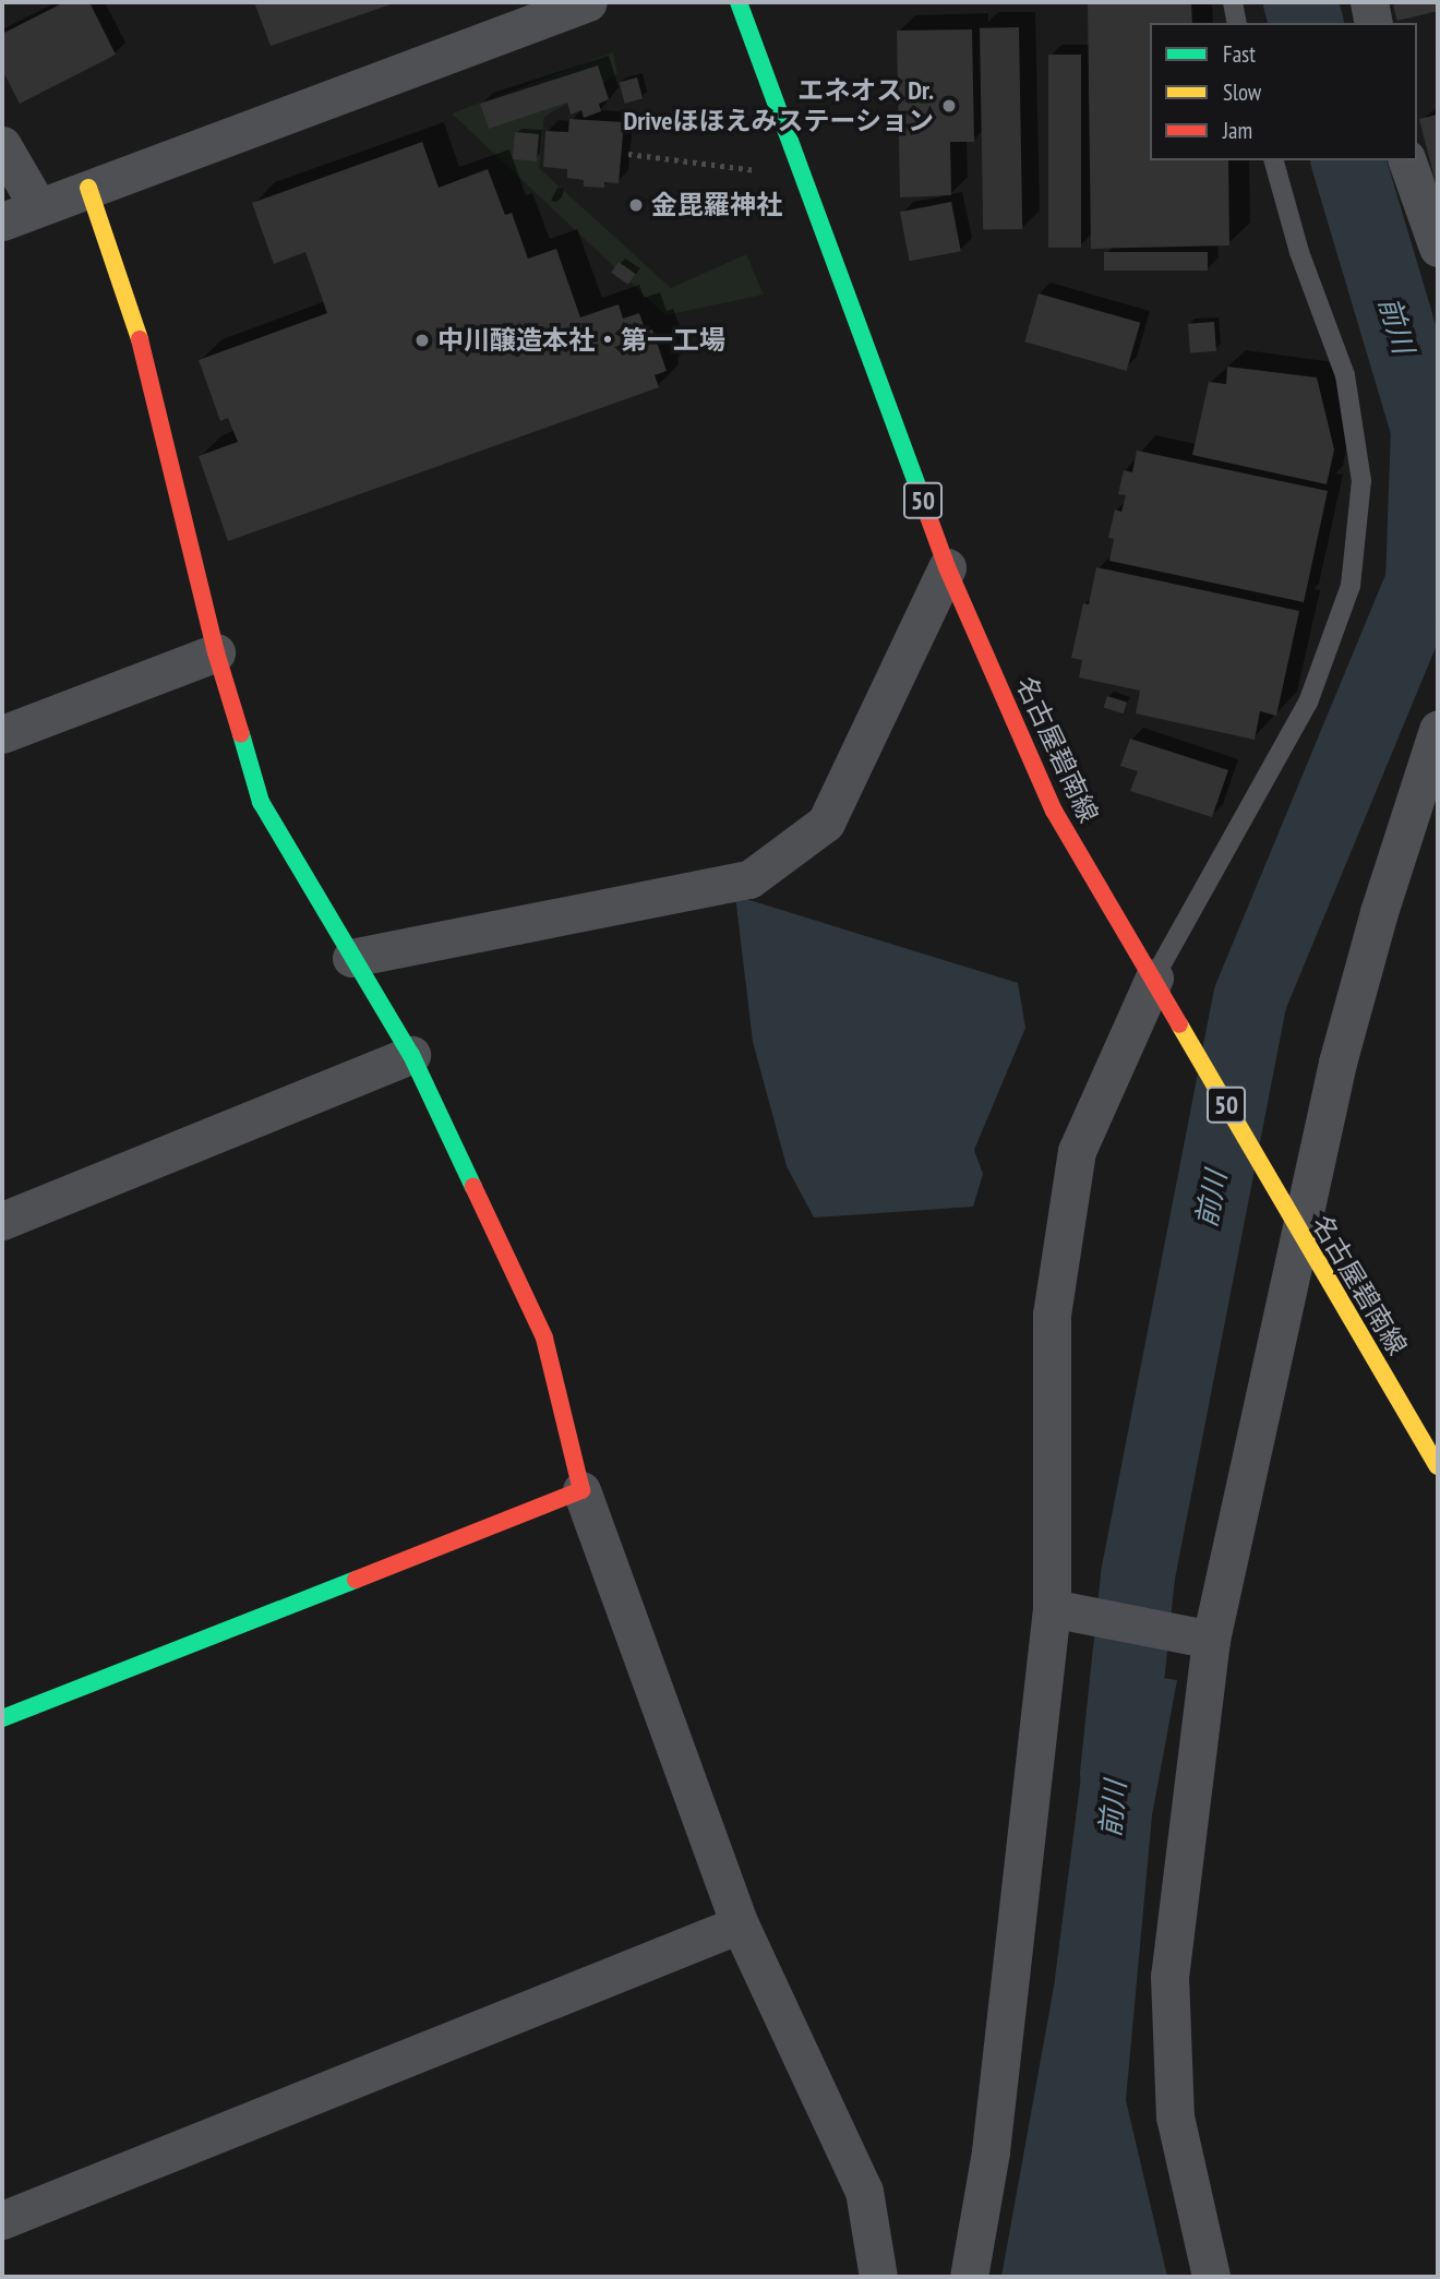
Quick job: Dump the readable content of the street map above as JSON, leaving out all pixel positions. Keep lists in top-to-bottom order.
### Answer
{
  "streets": {
    "street": ["50", "名古屋碧南線"]
  },
  "water": ["前川"],
  "places": ["エネオス Dr. Driveほほえみステーション", "金毘羅神社", "中川醸造本社・第一工場"],
  "legend": ["Fast", "Slow", "Jam"]
}
